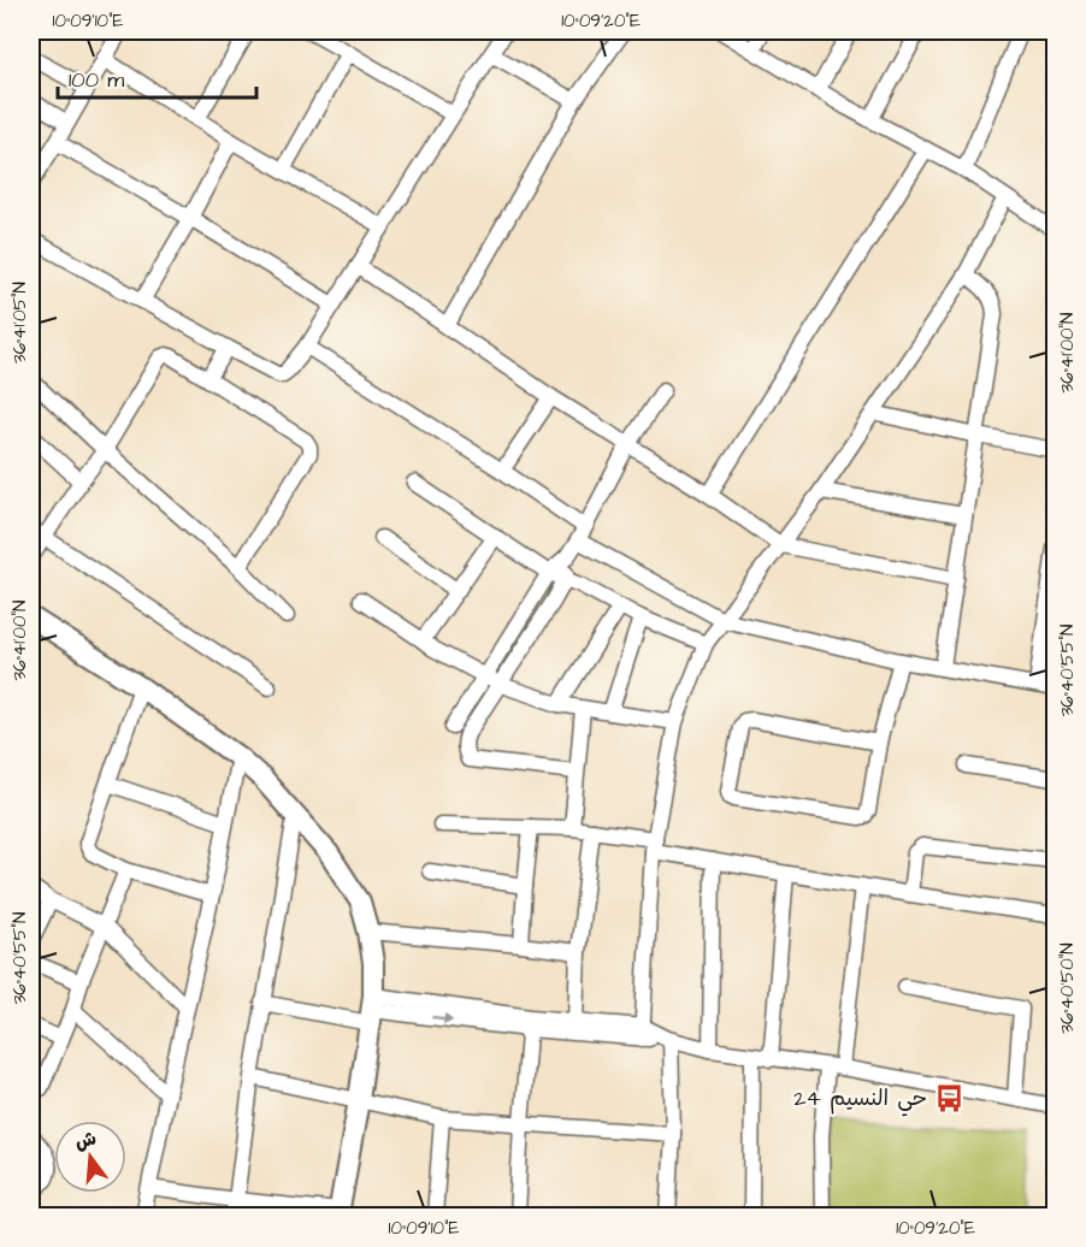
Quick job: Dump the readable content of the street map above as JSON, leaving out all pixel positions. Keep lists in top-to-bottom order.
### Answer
{
  "places": {
    "bus stop": ["حي النسيم 24"]
  },
  "scale_bar": "100 m",
  "north": "top",
  "coordinates": [
    "10°09'10\"E",
    "10°09'20\"E",
    "36°41'05\"N",
    "36°41'00\"N",
    "36°40'55\"N",
    "36°40'50\"N"
  ]
}
